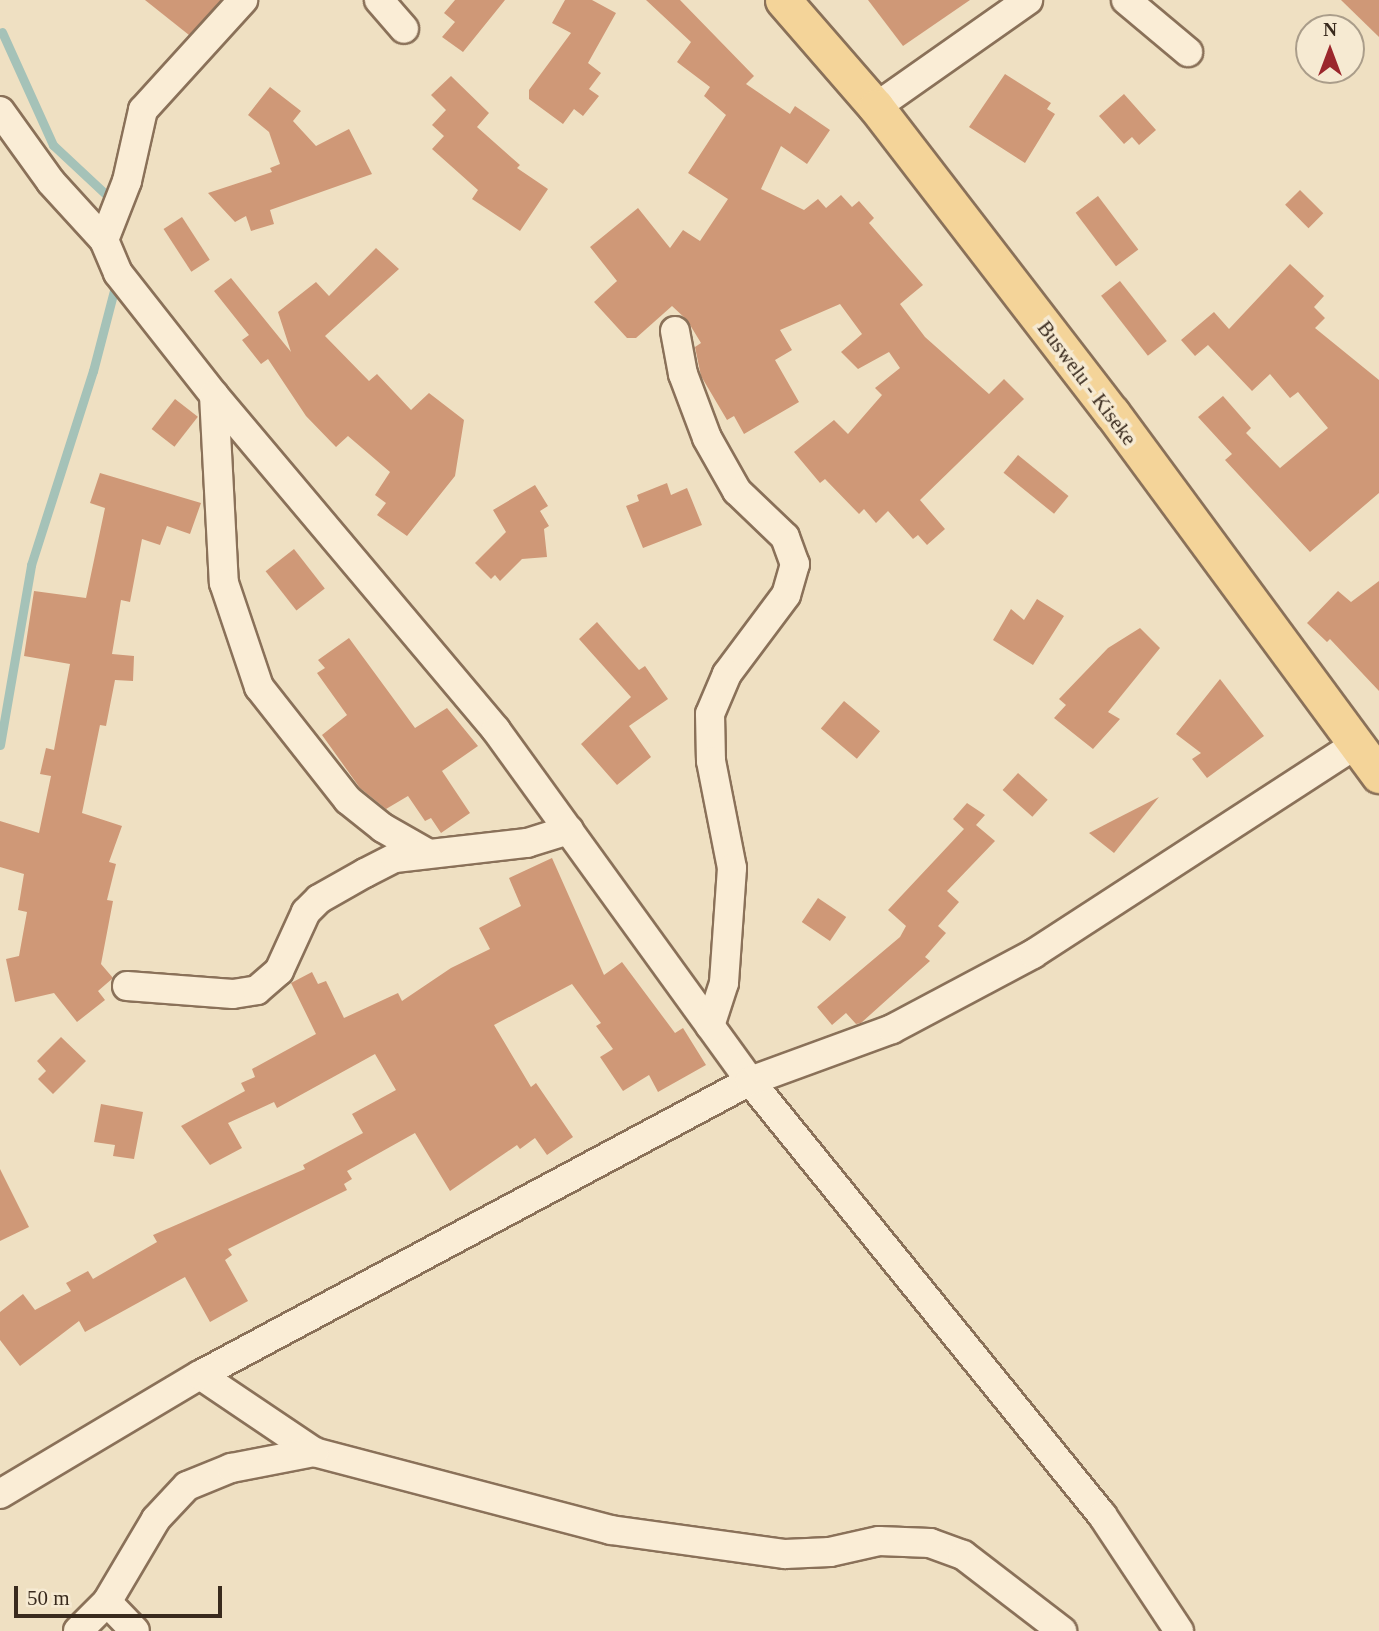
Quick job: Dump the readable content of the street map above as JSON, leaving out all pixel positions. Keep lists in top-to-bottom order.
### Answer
{
  "streets": {
    "main road": ["Buswelu - Kiseke"]
  },
  "scale_bar": "50 m",
  "north": "top"
}
